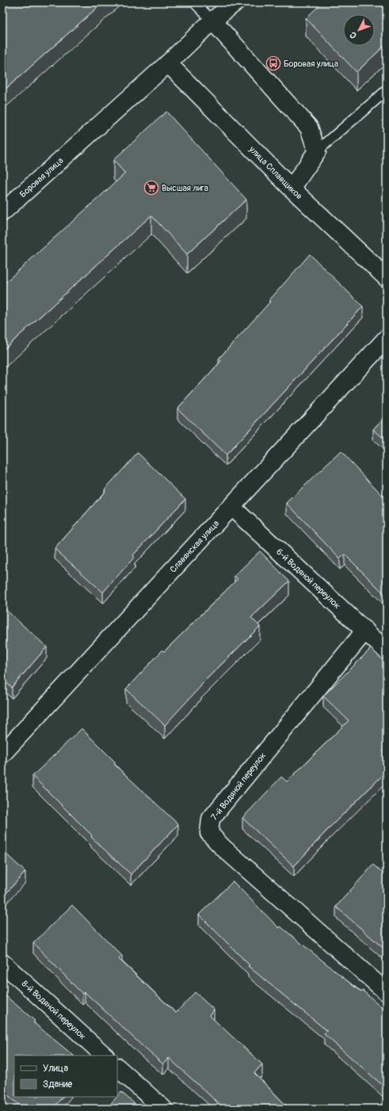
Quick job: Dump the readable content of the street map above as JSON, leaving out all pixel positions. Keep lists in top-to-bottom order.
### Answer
{
  "streets": {
    "street": [
      "улица Сплавщиков",
      "Боровая улица",
      "Славянская улица",
      "6-й Водяной переулок",
      "7-й Водяной переулок",
      "8-й Водяной переулок"
    ]
  },
  "crossings": [
    ["улица Сплавщиков", "Боровая улица"],
    ["Славянская улица", "6-й Водяной переулок"],
    ["6-й Водяной переулок", "7-й Водяной переулок"]
  ],
  "places": {
    "bus stop": ["Боровая улица"],
    "supermarket": ["Высшая лига"]
  },
  "legend": ["Улица", "Здание"],
  "north": "bottom left"
}
